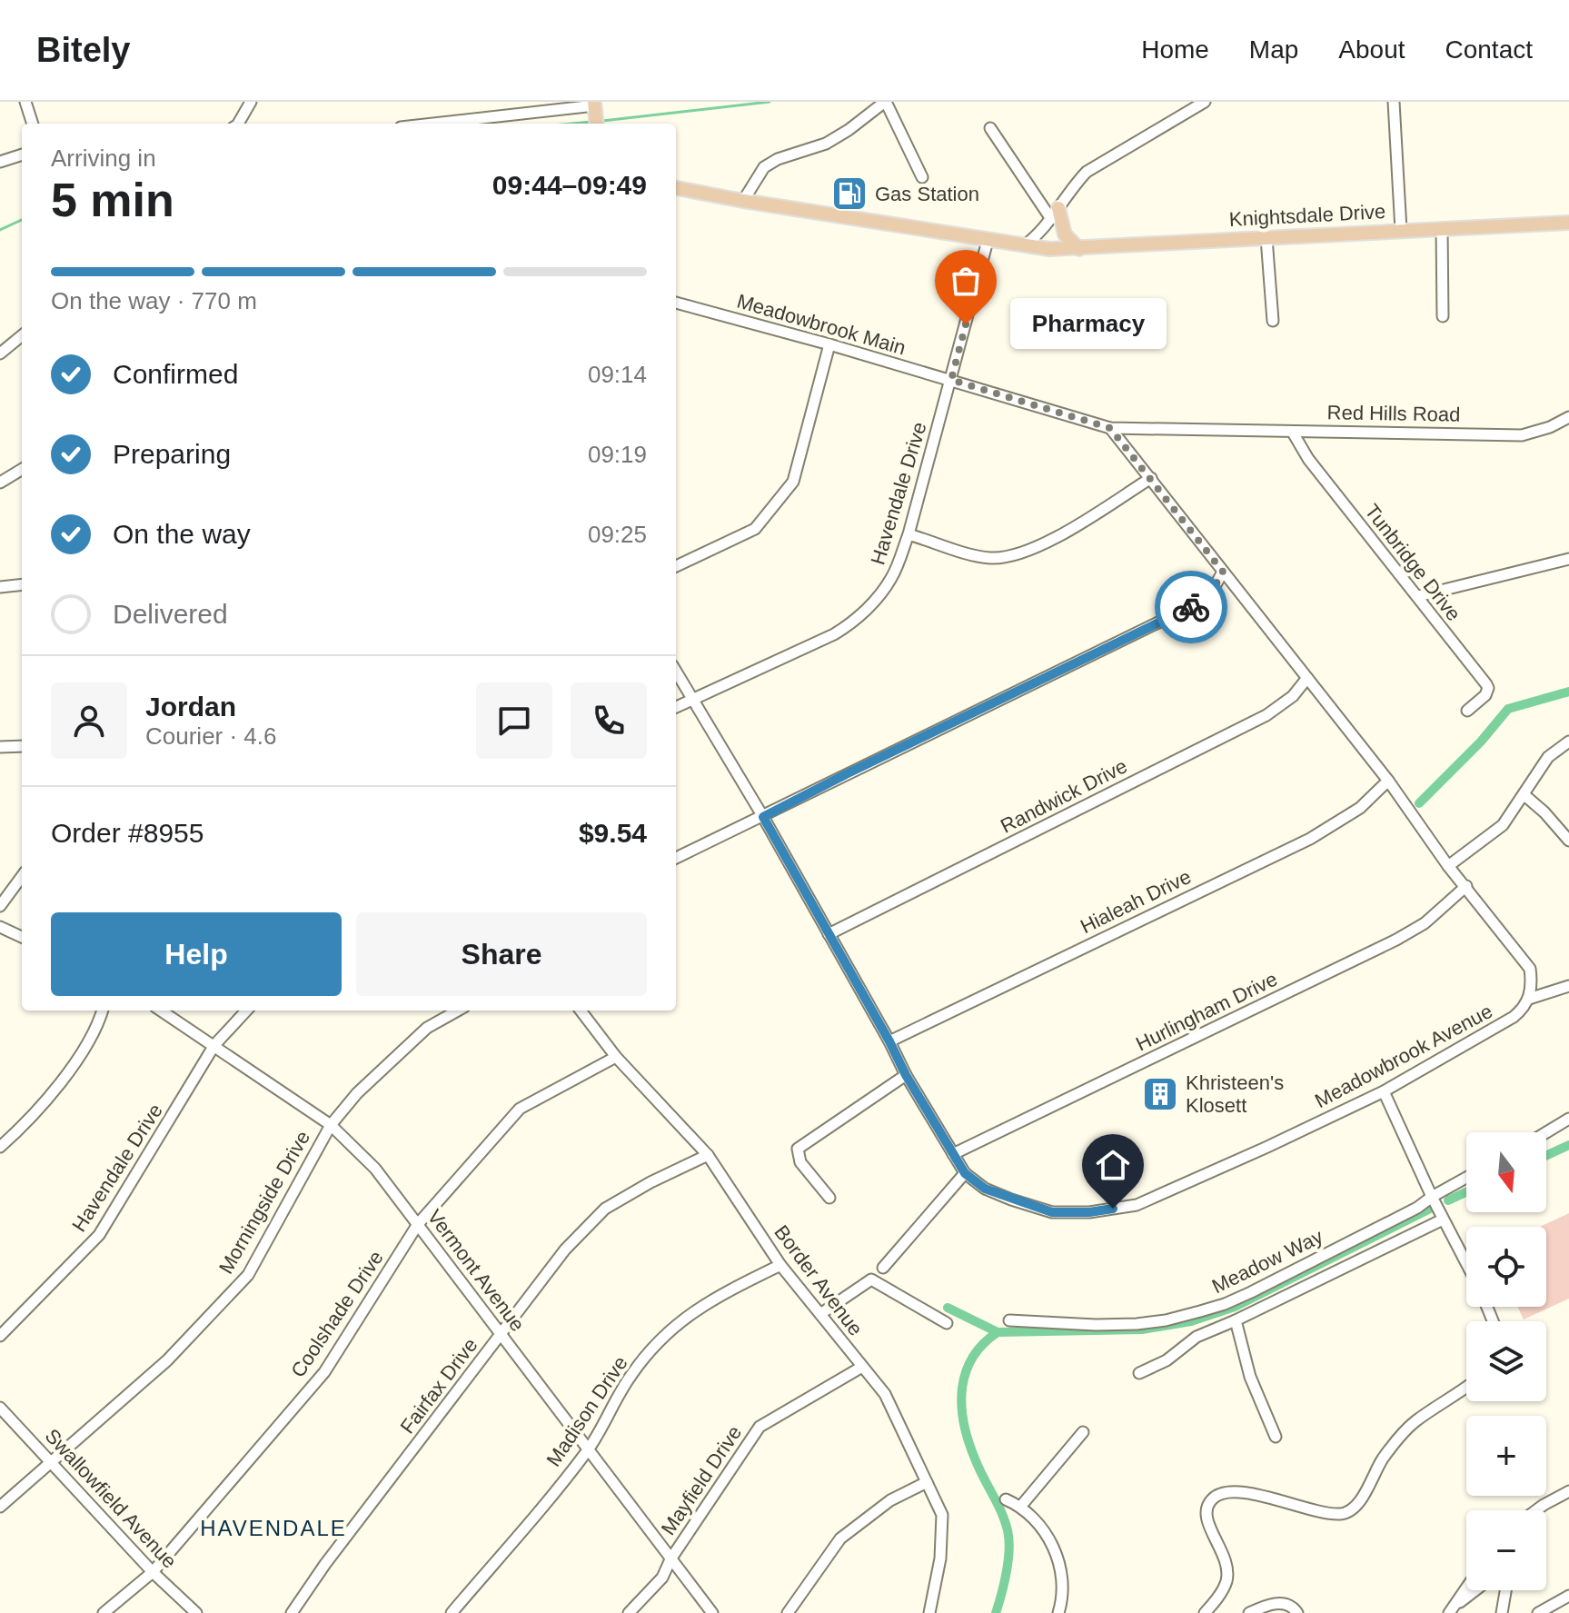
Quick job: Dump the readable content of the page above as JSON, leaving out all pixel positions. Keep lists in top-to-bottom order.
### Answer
{
  "streets": {
    "main road": ["Knightsdale Drive"],
    "street": [
      "Meadowbrook Main",
      "Red Hills Road",
      "Havendale Drive",
      "Tunbridge Drive",
      "Randwick Drive",
      "Hialeah Drive",
      "Hurlingham Drive",
      "Meadowbrook Avenue",
      "Morningside Drive",
      "Meadow Way",
      "Vermont Avenue",
      "Border Avenue",
      "Coolshade Drive",
      "Fairfax Drive",
      "Madison Drive",
      "Mayfield Drive",
      "Swallowfield Avenue"
    ]
  },
  "crossings": [
    ["Meadowbrook Main", "Red Hills Road"],
    ["Meadowbrook Main", "Havendale Drive"],
    ["Red Hills Road", "Tunbridge Drive"],
    ["Havendale Drive", "Meadowbrook Avenue"],
    ["Havendale Drive", "Vermont Avenue"],
    ["Randwick Drive", "Meadowbrook Avenue"],
    ["Hialeah Drive", "Meadowbrook Avenue"],
    ["Hurlingham Drive", "Meadowbrook Avenue"],
    ["Morningside Drive", "Vermont Avenue"],
    ["Morningside Drive", "Swallowfield Avenue"],
    ["Vermont Avenue", "Coolshade Drive"],
    ["Vermont Avenue", "Fairfax Drive"],
    ["Vermont Avenue", "Madison Drive"],
    ["Vermont Avenue", "Mayfield Drive"],
    ["Border Avenue", "Coolshade Drive"],
    ["Border Avenue", "Fairfax Drive"],
    ["Border Avenue", "Madison Drive"],
    ["Border Avenue", "Mayfield Drive"],
    ["Coolshade Drive", "Swallowfield Avenue"]
  ],
  "districts": ["HAVENDALE"],
  "places": {
    "fuel station": ["Gas Station"],
    "other": ["Pharmacy"],
    "building": ["Khristeen's Klosett"]
  },
  "north": "bottom",
  "page": {
    "header": "Bitely",
    "nav": [
      "Home",
      "Map",
      "About",
      "Contact"
    ],
    "heading": ["5 min", "Arriving in", "09:44–09:49"],
    "panel": [
      "Jordan",
      "Courier · 4.6",
      "Order #8955",
      "$9.54"
    ],
    "bar": "On the way · 770 m",
    "bubble": "Pharmacy",
    "list": [
      ["Confirmed", "09:14"],
      ["Preparing", "09:19"],
      ["On the way", "09:25"],
      "Delivered"
    ],
    "buttons": ["Help", "Share"],
    "map_buttons": ["+", "−"]
  }
}
